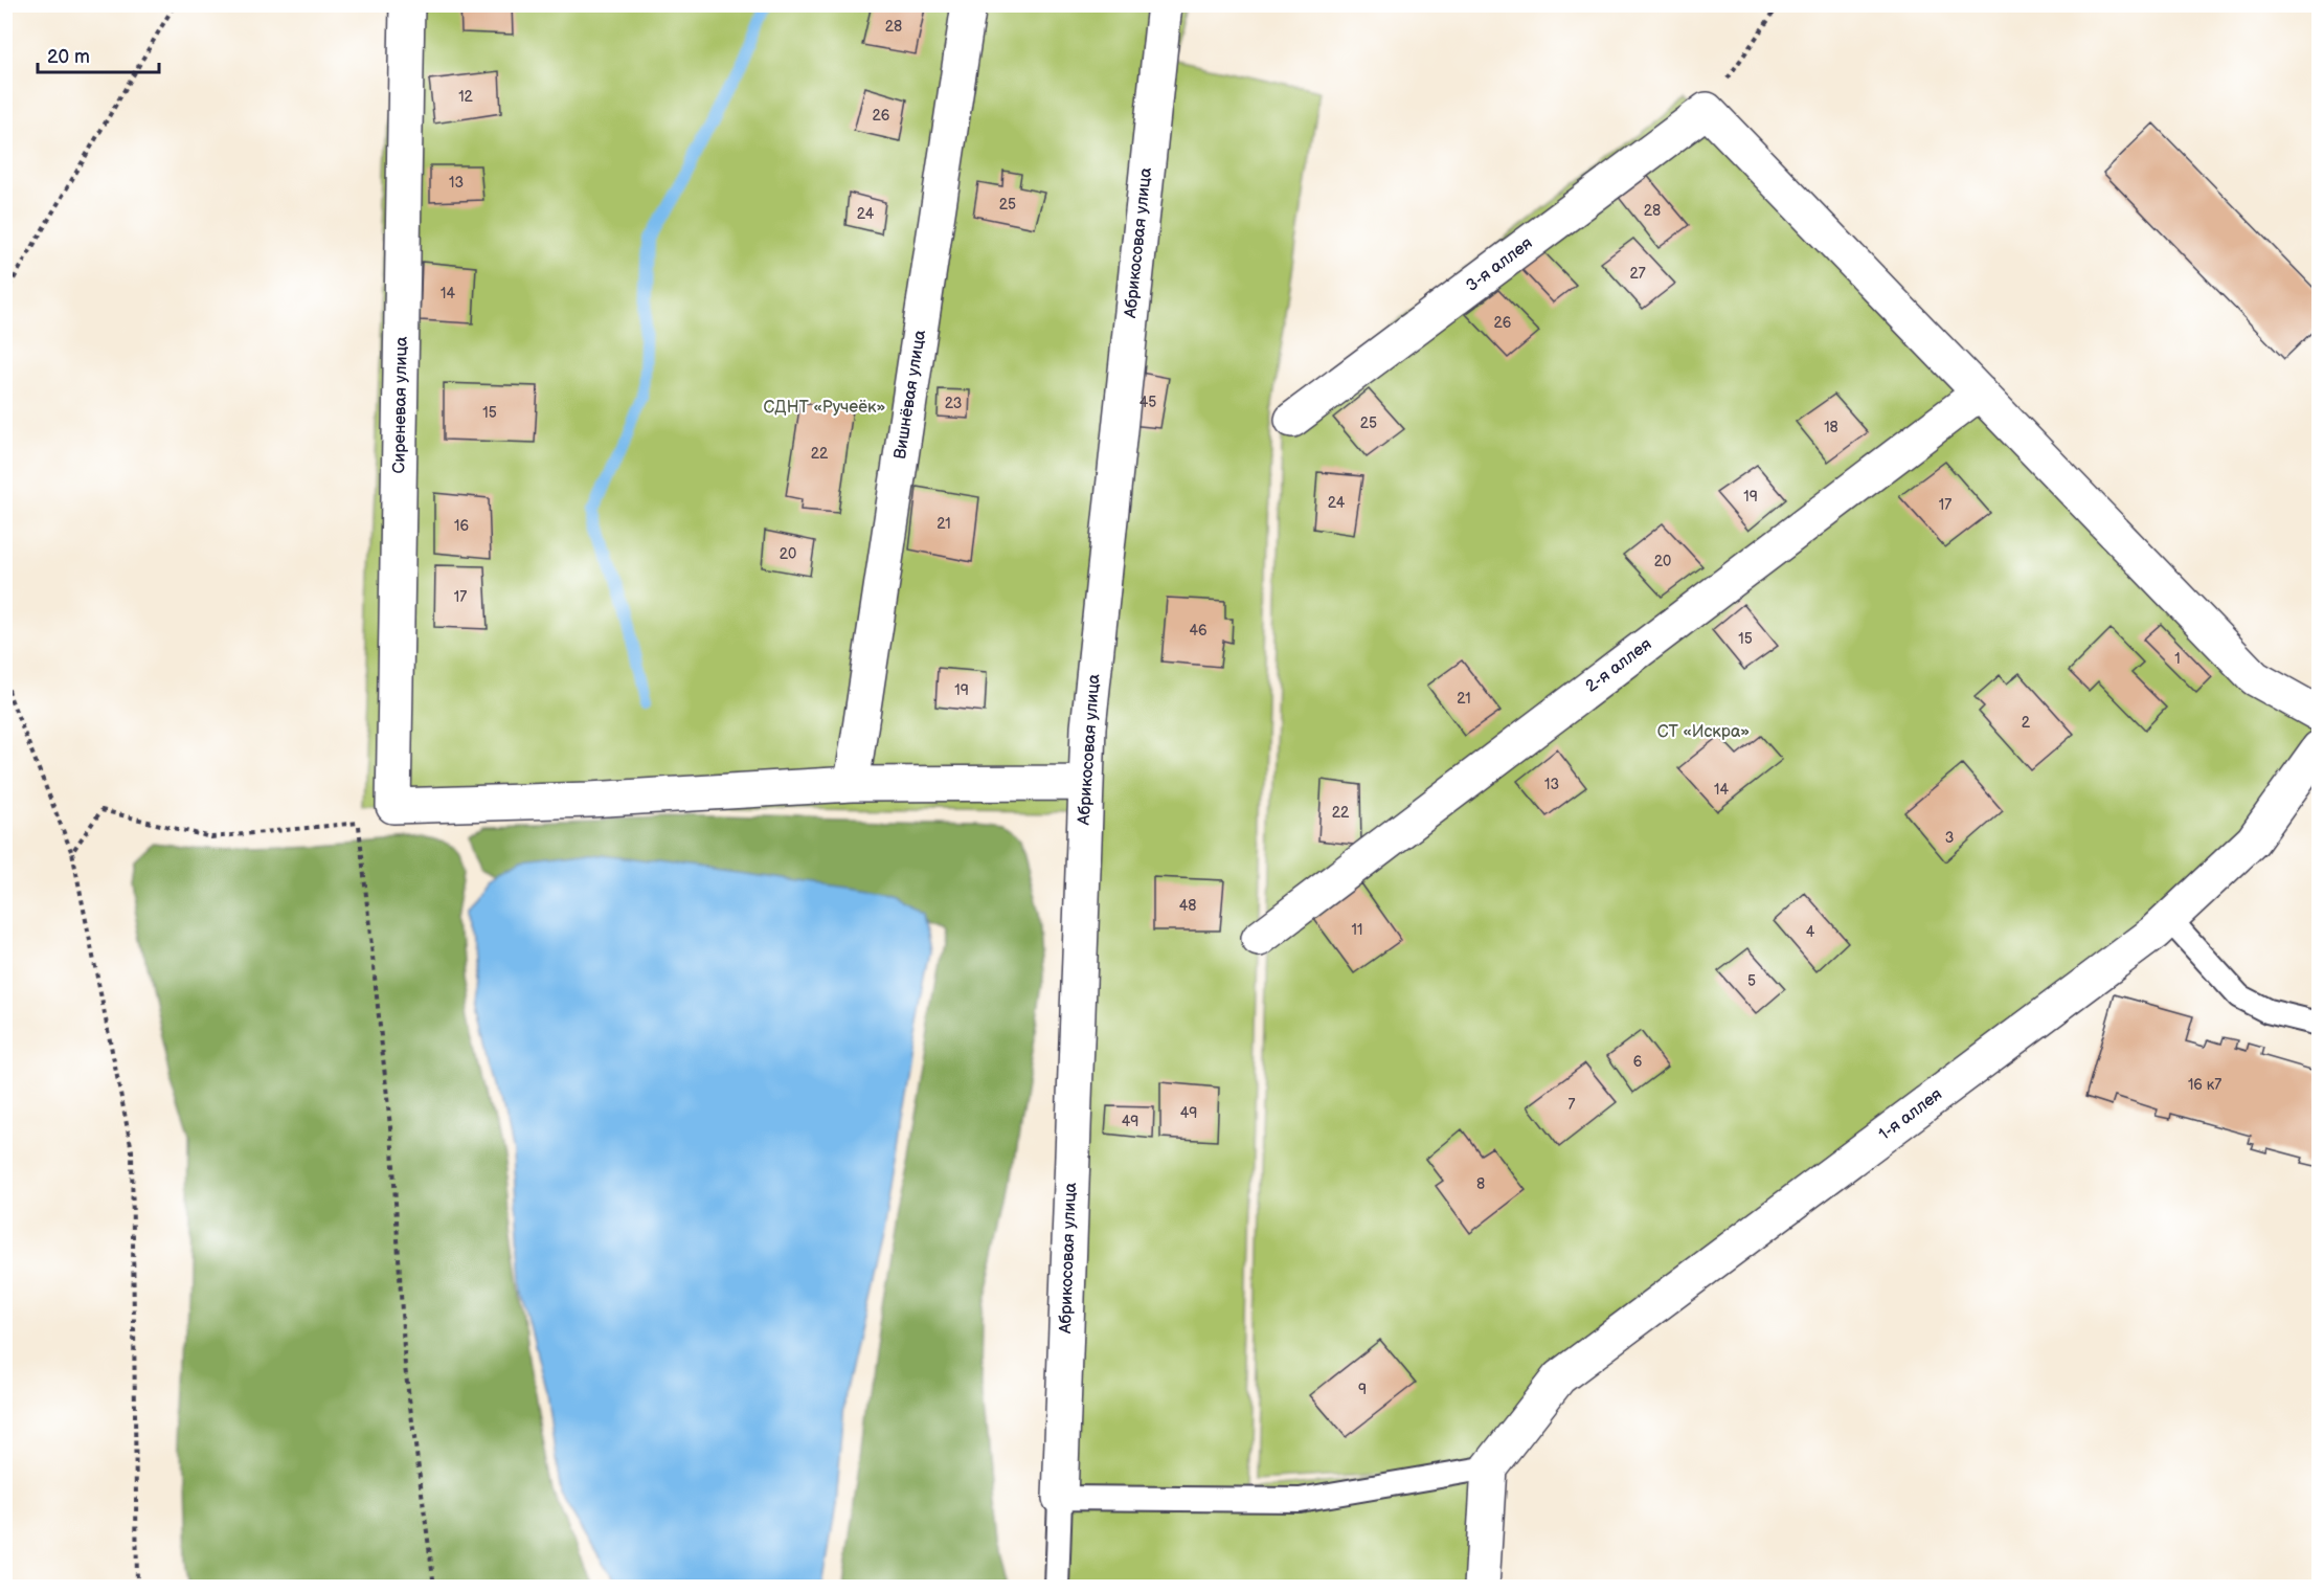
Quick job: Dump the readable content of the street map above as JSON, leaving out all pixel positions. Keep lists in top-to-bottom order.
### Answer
{
  "streets": {
    "street": [
      "Абрикосовая улица",
      "3-я аллея",
      "Вишнёвая улица",
      "Сиреневая улица",
      "2-я аллея",
      "1-я аллея"
    ]
  },
  "parks": ["СДНТ «Ручеёк»", "СТ «Искра»"],
  "house_numbers": [
    "28",
    "12",
    "26",
    "13",
    "25",
    "28",
    "24",
    "27",
    "14",
    "26",
    "45",
    "23",
    "15",
    "25",
    "18",
    "22",
    "19",
    "24",
    "17",
    "21",
    "16",
    "20",
    "20",
    "17",
    "46",
    "15",
    "1",
    "19",
    "21",
    "2",
    "13",
    "14",
    "22",
    "3",
    "48",
    "11",
    "4",
    "5",
    "6",
    "16 к7",
    "7",
    "49",
    "49",
    "8",
    "9"
  ],
  "scale_bar": "20 m"
}
